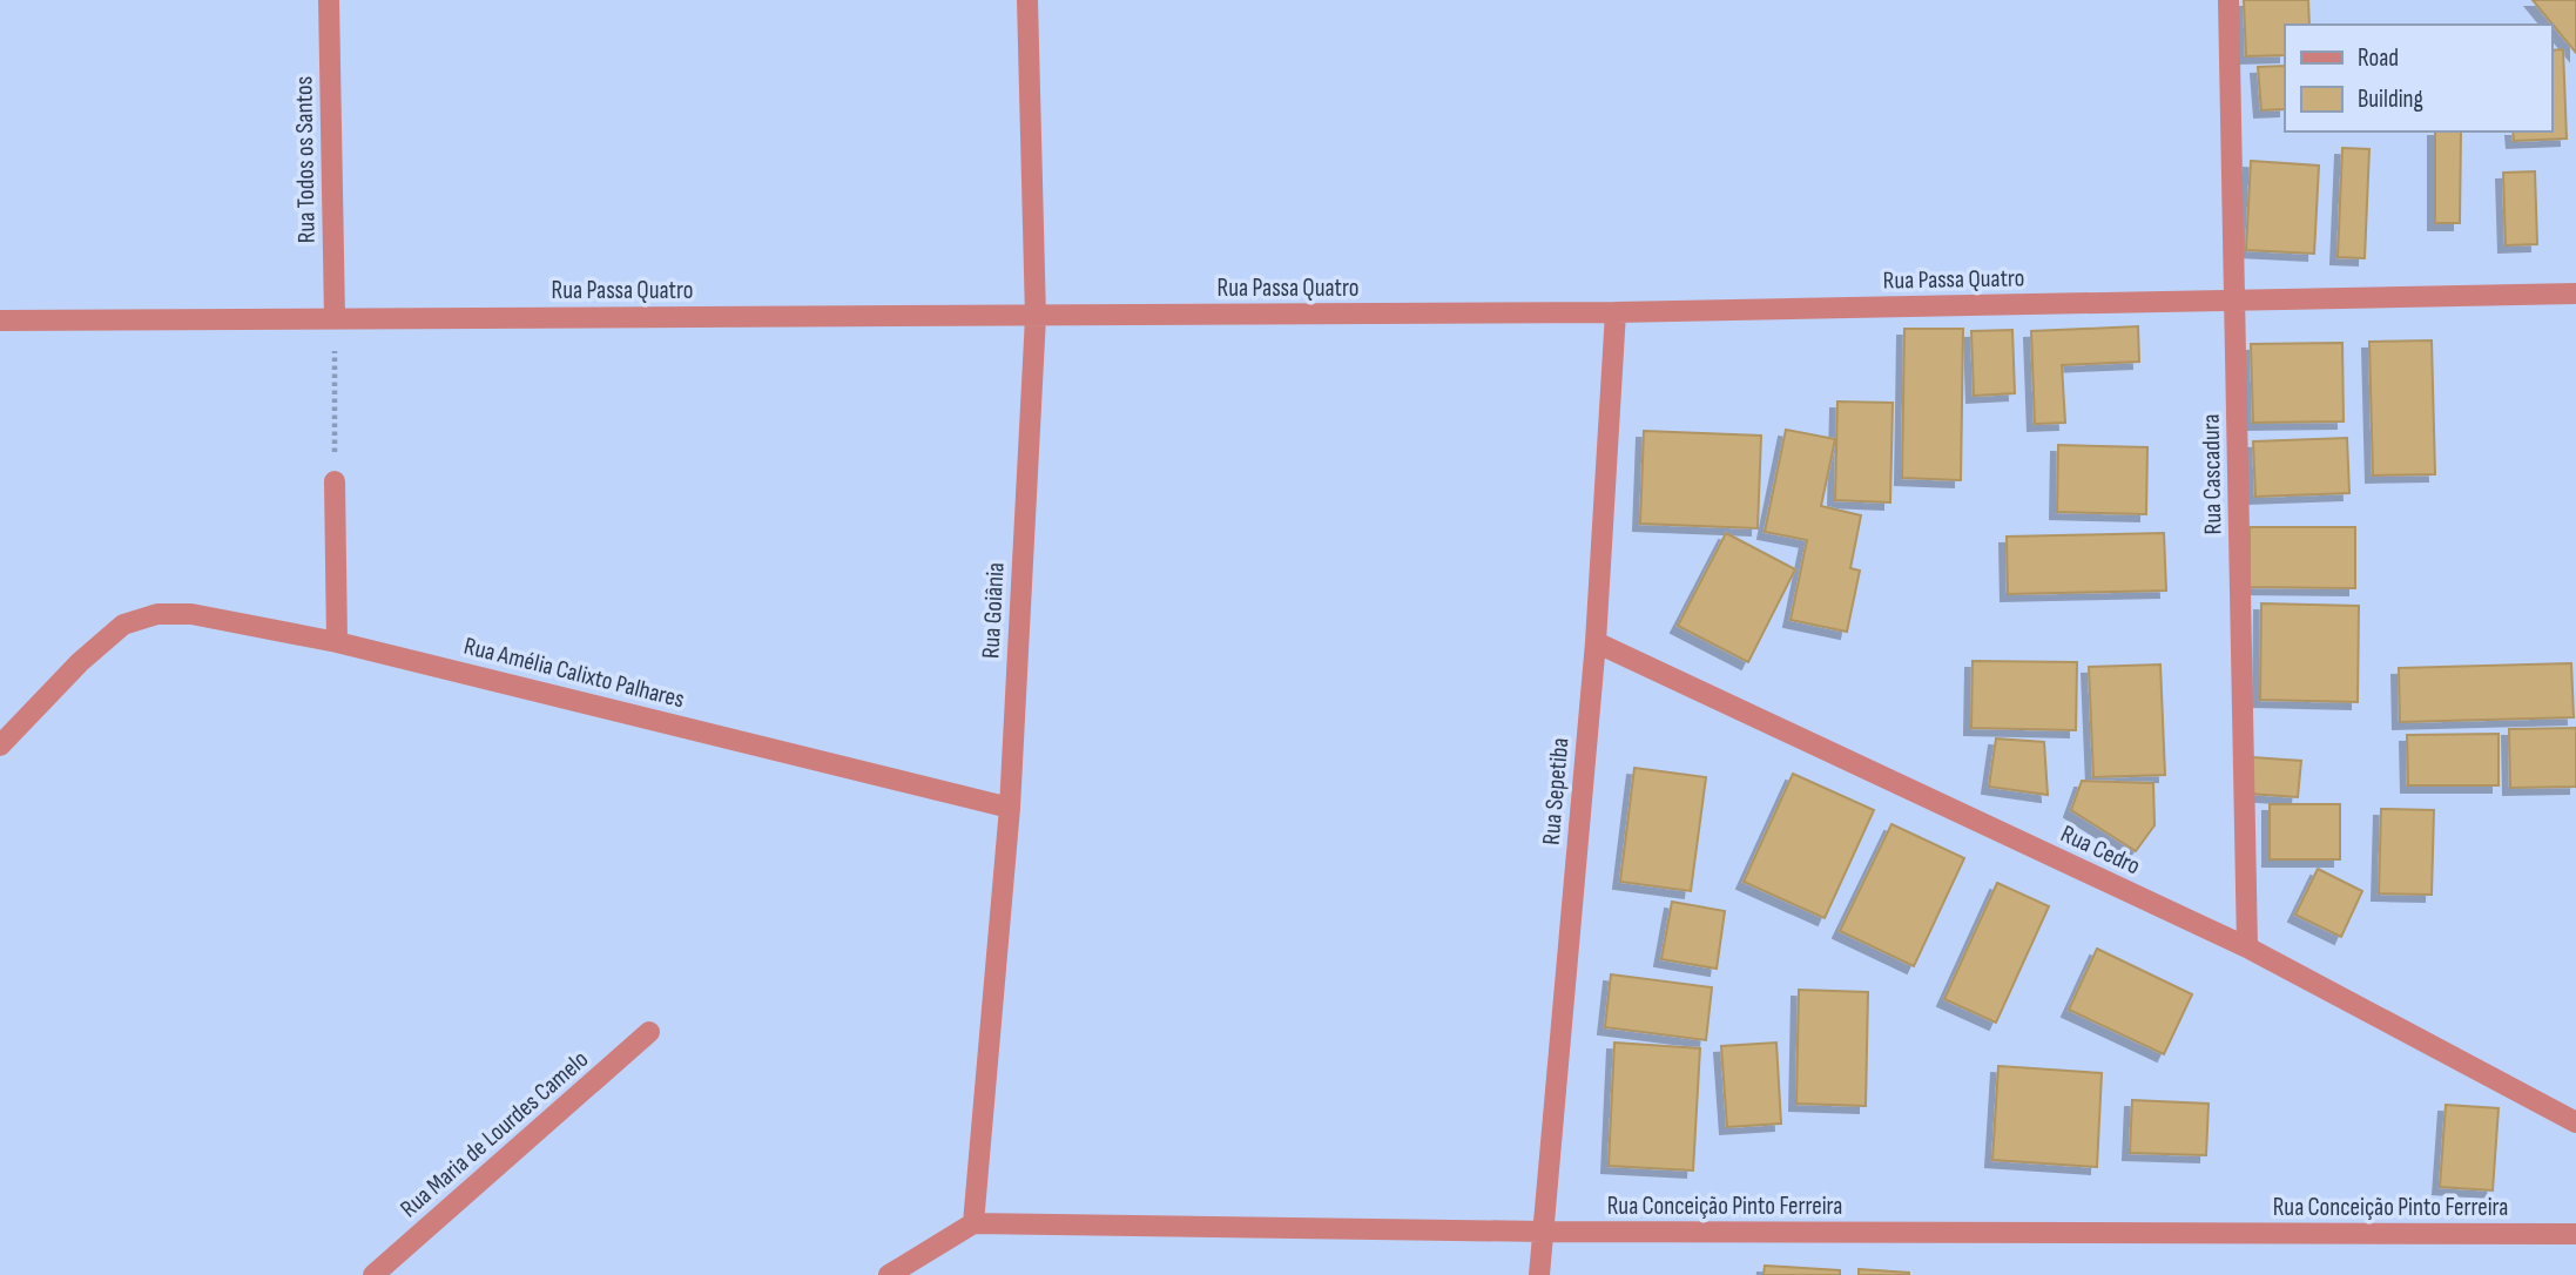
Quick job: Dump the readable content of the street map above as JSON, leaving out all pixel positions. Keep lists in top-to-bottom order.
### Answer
{
  "streets": {
    "street": [
      "Rua Todos os Santos",
      "Rua Passa Quatro",
      "Rua Cascadura",
      "Rua Goiânia",
      "Rua Amélia Calixto Palhares",
      "Rua Sepetiba",
      "Rua Cedro",
      "Rua Maria de Lourdes Camelo",
      "Rua Conceição Pinto Ferreira"
    ]
  },
  "crossings": [
    ["Rua Todos os Santos", "Rua Passa Quatro"],
    ["Rua Passa Quatro", "Rua Cascadura"],
    ["Rua Passa Quatro", "Rua Goiânia"],
    ["Rua Passa Quatro", "Rua Sepetiba"],
    ["Rua Cascadura", "Rua Cedro"],
    ["Rua Goiânia", "Rua Amélia Calixto Palhares"],
    ["Rua Goiânia", "Rua Conceição Pinto Ferreira"],
    ["Rua Sepetiba", "Rua Cedro"],
    ["Rua Sepetiba", "Rua Conceição Pinto Ferreira"]
  ],
  "legend": ["Road", "Building"]
}
